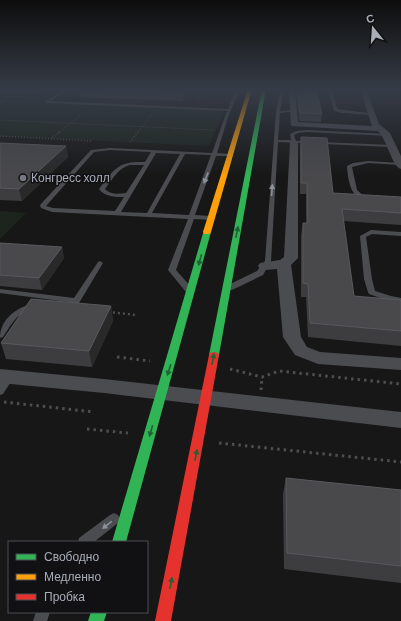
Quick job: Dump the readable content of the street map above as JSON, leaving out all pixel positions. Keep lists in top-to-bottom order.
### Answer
{
  "places": ["Конгресс холл"],
  "legend": ["Свободно", "Медленно", "Пробка"],
  "north": "top"
}
